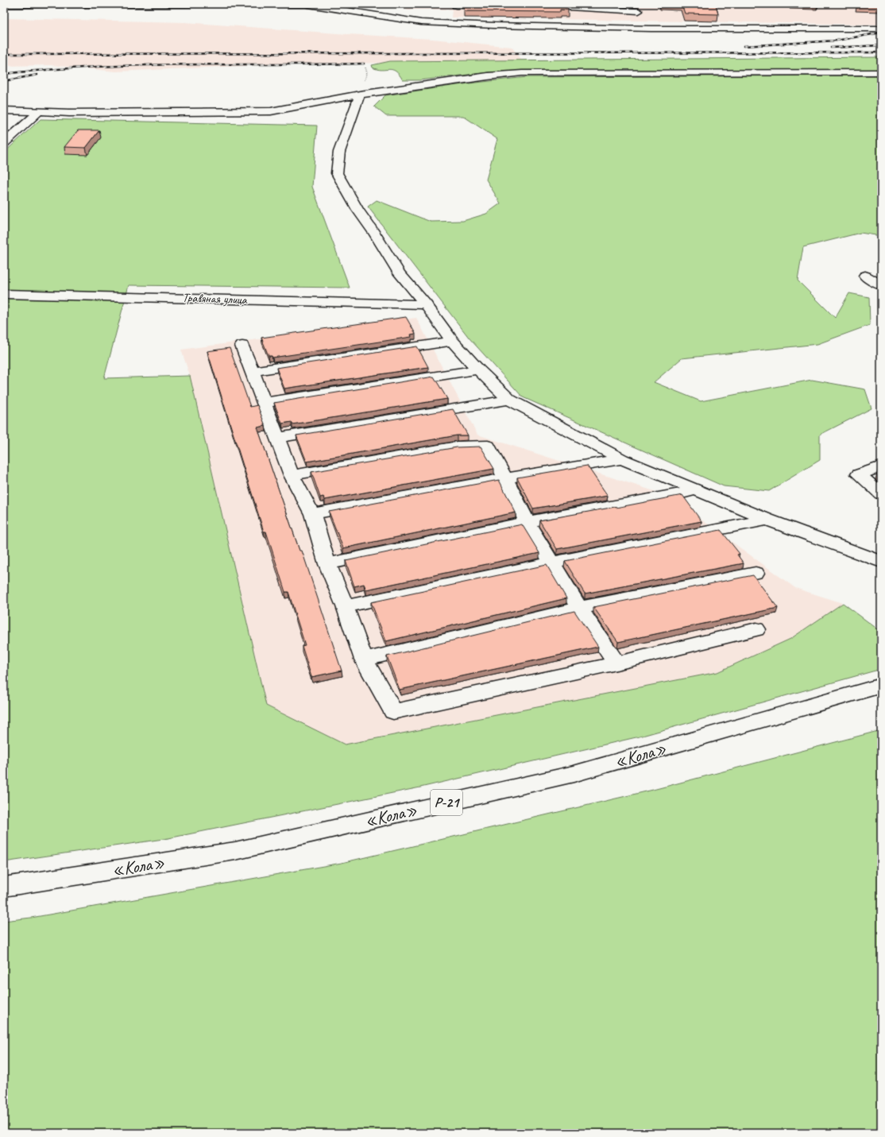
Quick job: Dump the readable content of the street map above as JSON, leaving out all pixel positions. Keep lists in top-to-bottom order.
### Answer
{
  "streets": {
    "main road": ["Травяная улица", "«Кола»", "Р-21"]
  }
}
